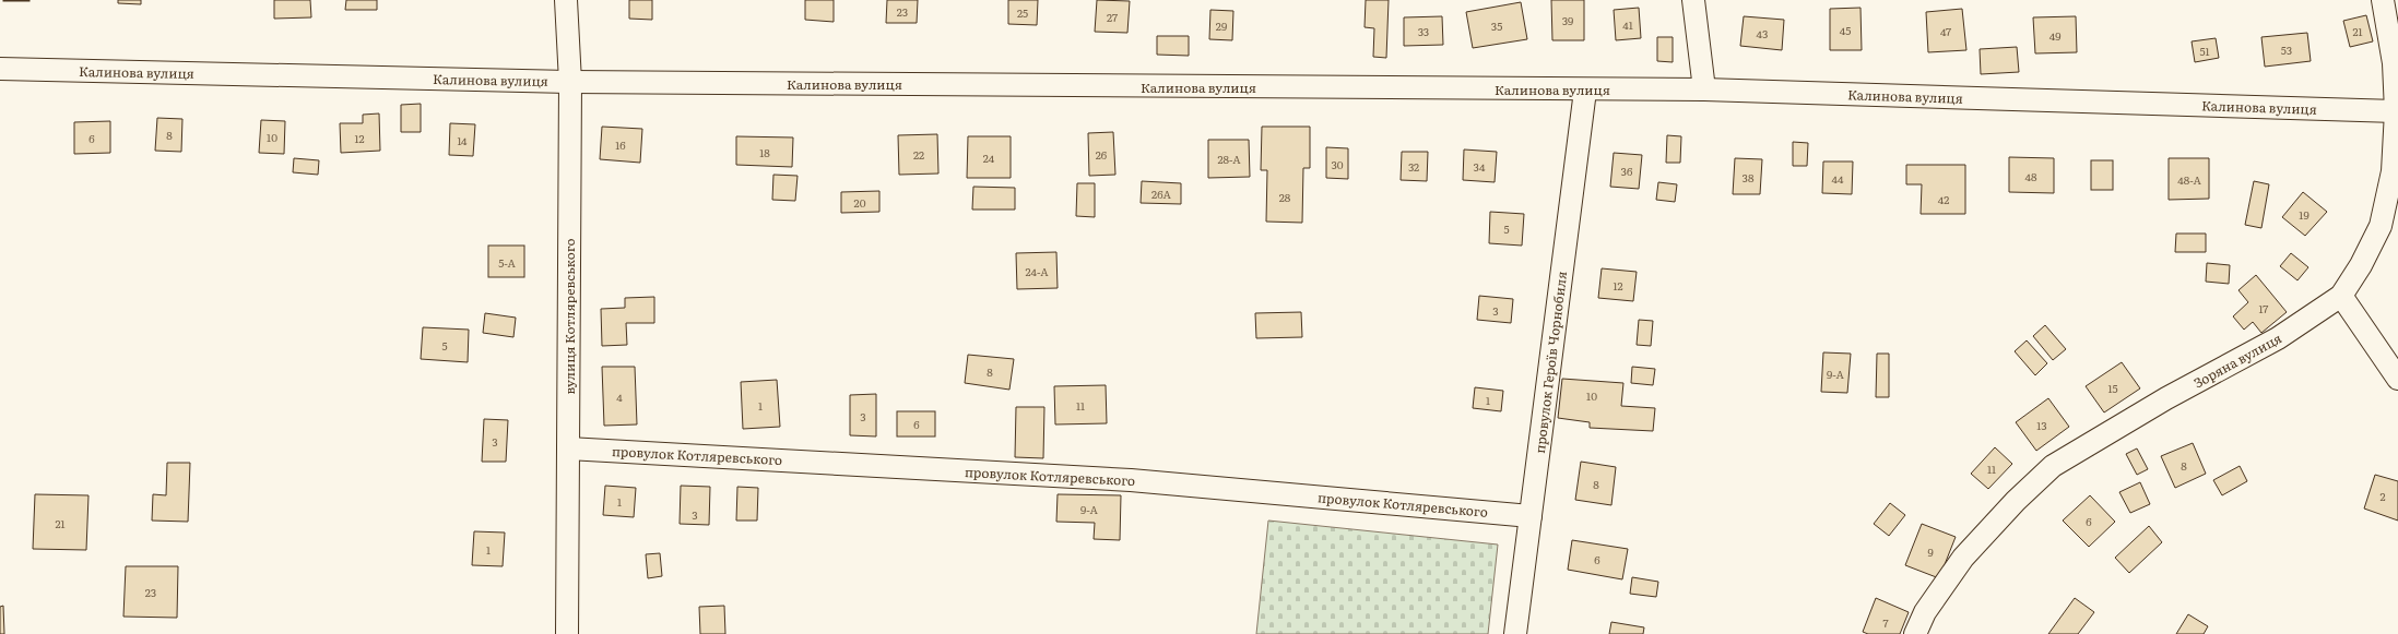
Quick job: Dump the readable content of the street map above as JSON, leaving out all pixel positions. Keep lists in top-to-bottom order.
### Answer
{
  "streets": {
    "street": [
      "Калинова вулиця",
      "вулиця Котляревського",
      "Зоряна вулиця",
      "провулок Героїв Чорнобиля",
      "провулок Котляревського"
    ]
  },
  "crossings": [
    ["Калинова вулиця", "вулиця Котляревського"],
    ["Калинова вулиця", "Зоряна вулиця"],
    ["Калинова вулиця", "провулок Героїв Чорнобиля"],
    ["вулиця Котляревського", "провулок Котляревського"],
    ["провулок Героїв Чорнобиля", "провулок Котляревського"]
  ],
  "house_numbers": [
    "23",
    "25",
    "27",
    "39",
    "41",
    "29",
    "35",
    "45",
    "33",
    "47",
    "21",
    "43",
    "49",
    "53",
    "51",
    "8",
    "10",
    "6",
    "12",
    "14",
    "16",
    "18",
    "22",
    "26",
    "24",
    "28-А",
    "30",
    "32",
    "34",
    "36",
    "48",
    "38",
    "44",
    "48-А",
    "26А",
    "28",
    "42",
    "20",
    "19",
    "5",
    "5-А",
    "24-А",
    "12",
    "17",
    "3",
    "5",
    "8",
    "9-А",
    "15",
    "10",
    "4",
    "1",
    "1",
    "11",
    "3",
    "6",
    "13",
    "3",
    "8",
    "11",
    "8",
    "2",
    "1",
    "9-А",
    "3",
    "6",
    "21",
    "1",
    "9",
    "6",
    "23",
    "7"
  ]
}
